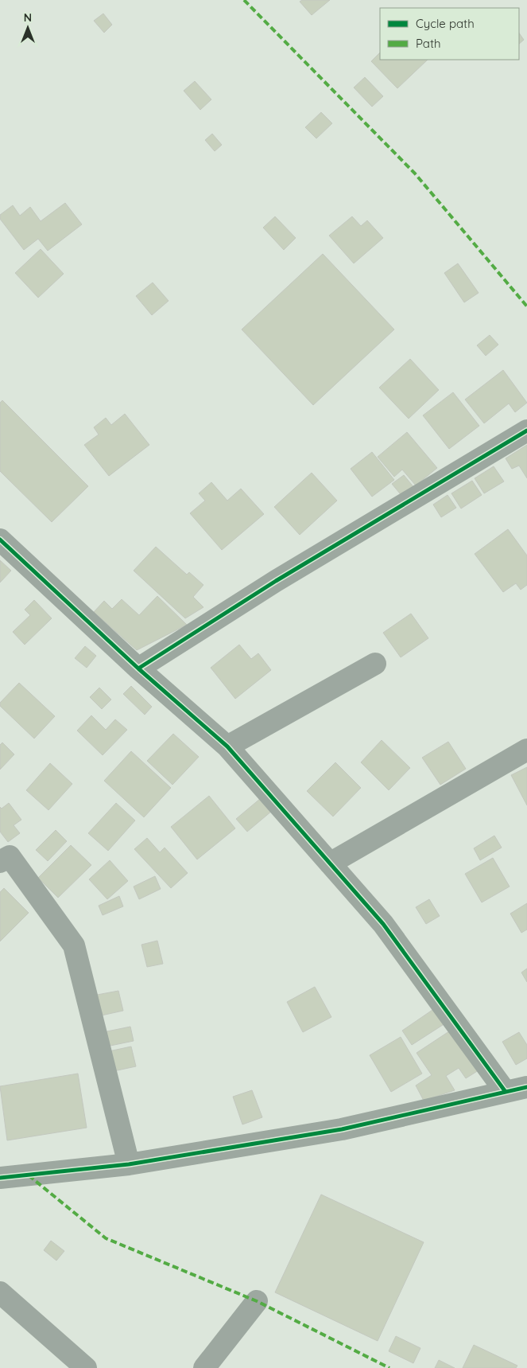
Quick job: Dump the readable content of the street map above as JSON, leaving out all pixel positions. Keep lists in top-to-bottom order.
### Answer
{
  "legend": ["Cycle path", "Path"],
  "north": "top"
}
